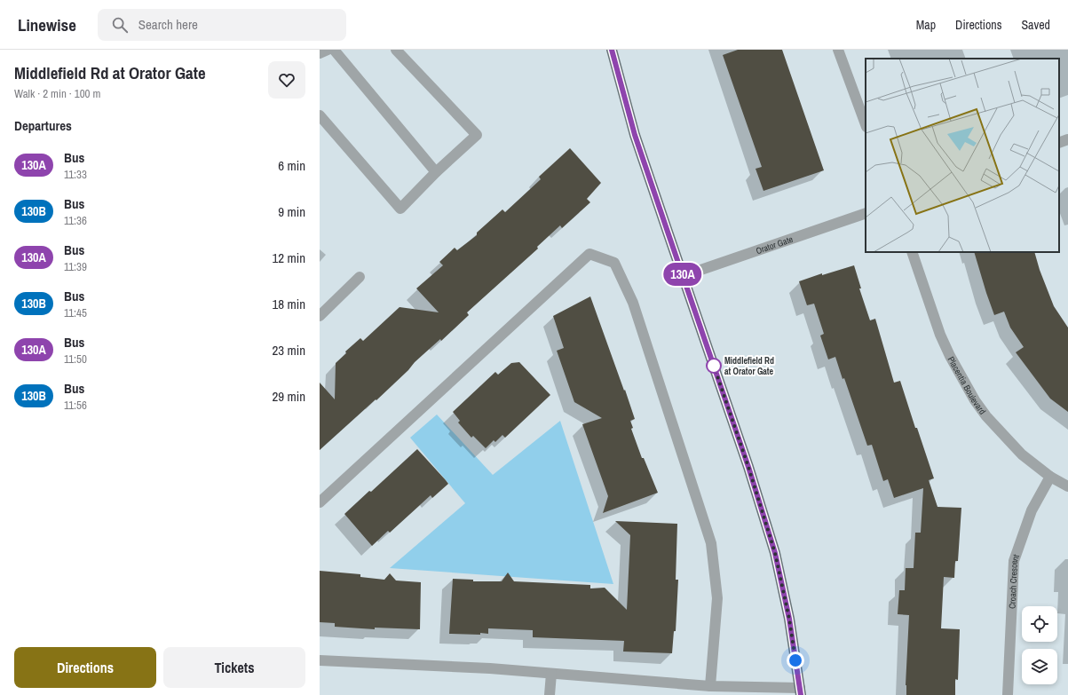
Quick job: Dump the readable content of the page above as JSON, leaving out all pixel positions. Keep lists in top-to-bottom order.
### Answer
{
  "streets": {
    "street": ["Orator Gate", "Placentia Boulevard", "Croach Crescent"]
  },
  "crossings": [
    ["Placentia Boulevard", "Croach Crescent"]
  ],
  "places": ["Middlefield Rd at Orator Gate"],
  "lines": ["bus line 130A"],
  "page": {
    "header": "Linewise",
    "search": "Search here",
    "nav": ["Map", "Directions", "Saved"],
    "heading": [
      ["Middlefield Rd at Orator Gate", "Walk · 2 min · 100 m"],
      "Departures"
    ],
    "on_map": "130A",
    "list": [
      {
        "mark": "130A",
        "name": "Bus",
        "note": "11:33",
        "value": "6 min"
      },
      {
        "mark": "130B",
        "name": "Bus",
        "note": "11:36",
        "value": "9 min"
      },
      {
        "mark": "130A",
        "name": "Bus",
        "note": "11:39",
        "value": "12 min"
      },
      {
        "mark": "130B",
        "name": "Bus",
        "note": "11:45",
        "value": "18 min"
      },
      {
        "mark": "130A",
        "name": "Bus",
        "note": "11:50",
        "value": "23 min"
      },
      {
        "mark": "130B",
        "name": "Bus",
        "note": "11:56",
        "value": "29 min"
      }
    ],
    "buttons": ["Directions", "Tickets"]
  }
}
